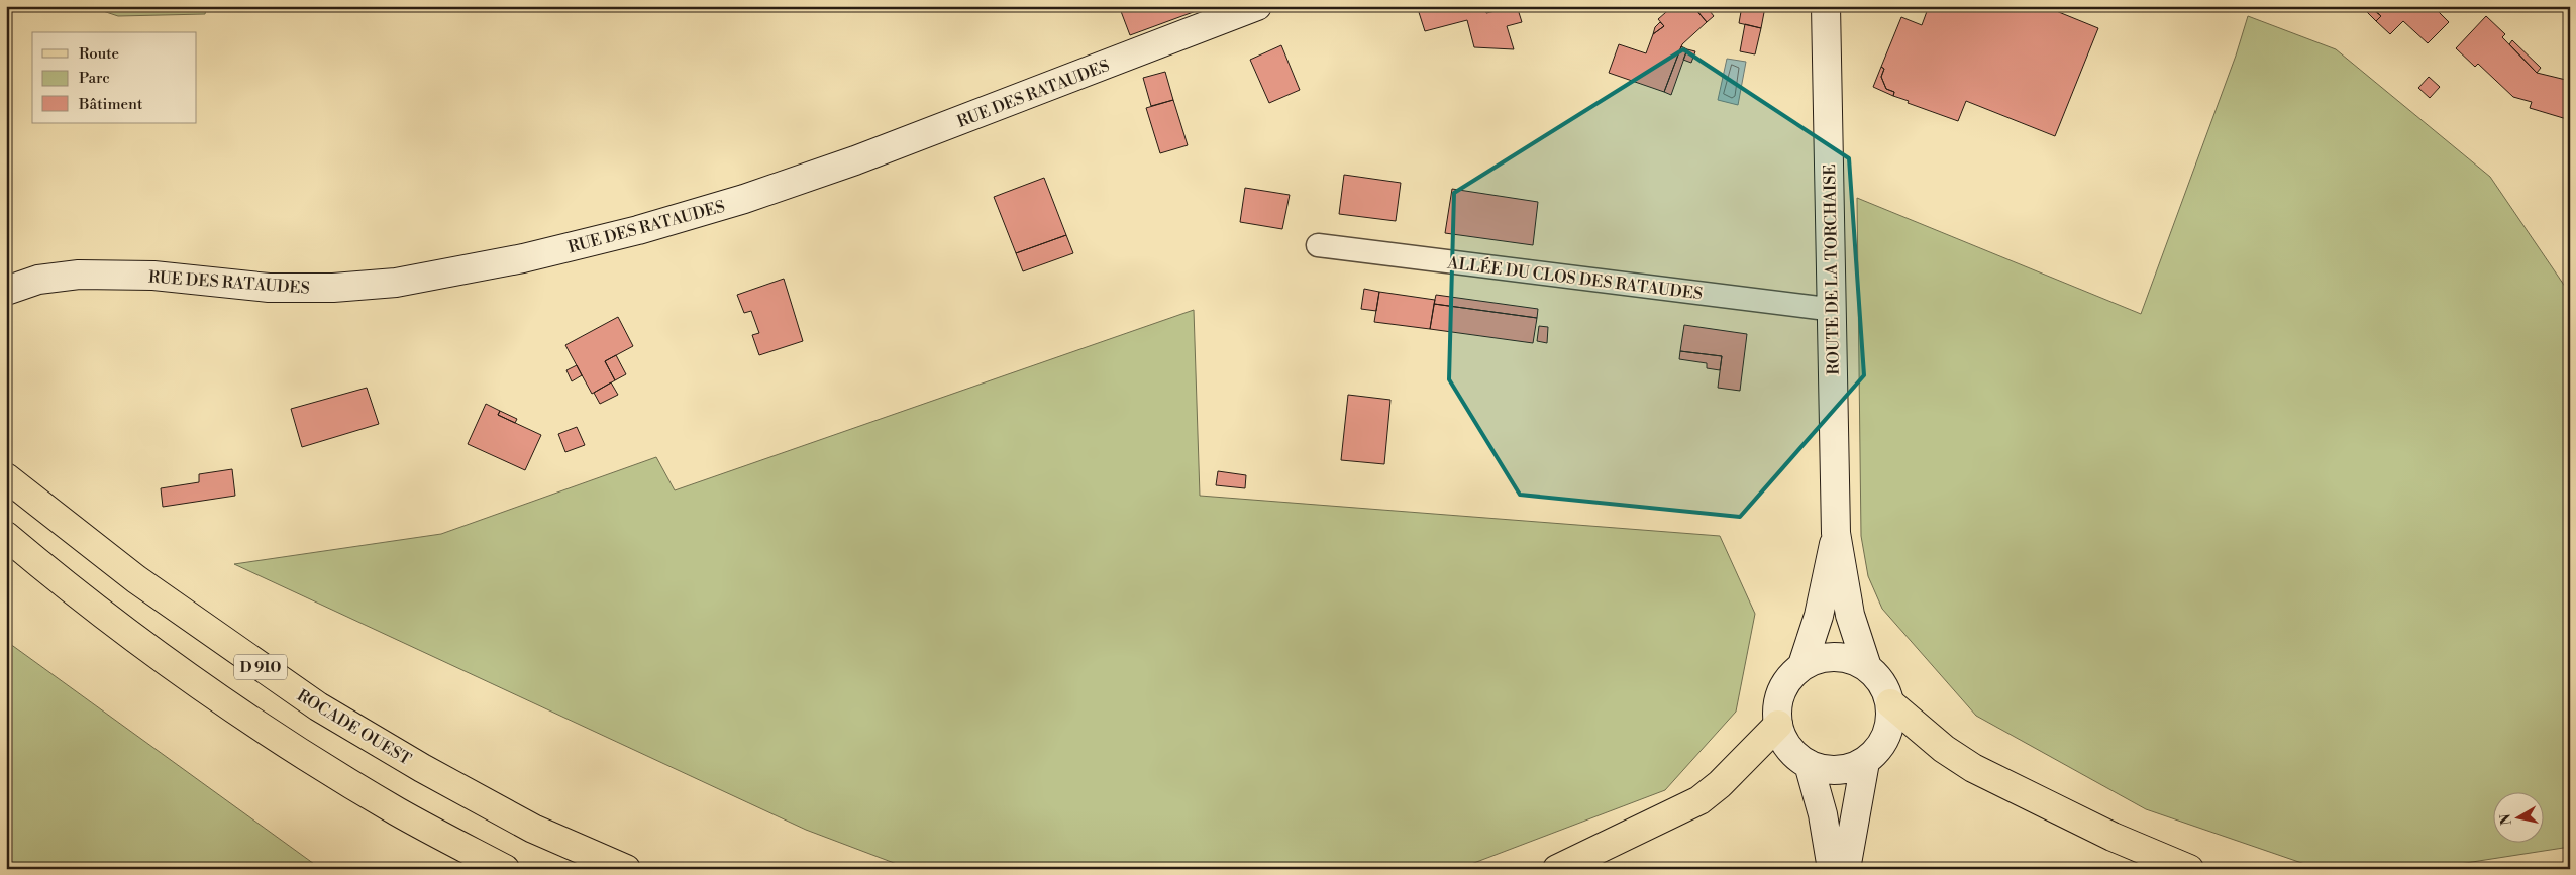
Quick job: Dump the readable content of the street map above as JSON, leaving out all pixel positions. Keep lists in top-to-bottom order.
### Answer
{
  "streets": {
    "main road": ["D 910", "ROCADE OUEST"],
    "street": ["RUE DES RATAUDES", "ROUTE DE LA TORCHAISE", "ALLÉE DU CLOS DES RATAUDES"]
  },
  "crossings": [
    ["ROUTE DE LA TORCHAISE", "ALLÉE DU CLOS DES RATAUDES"]
  ],
  "legend": ["Route", "Parc", "Bâtiment"],
  "north": "left"
}
